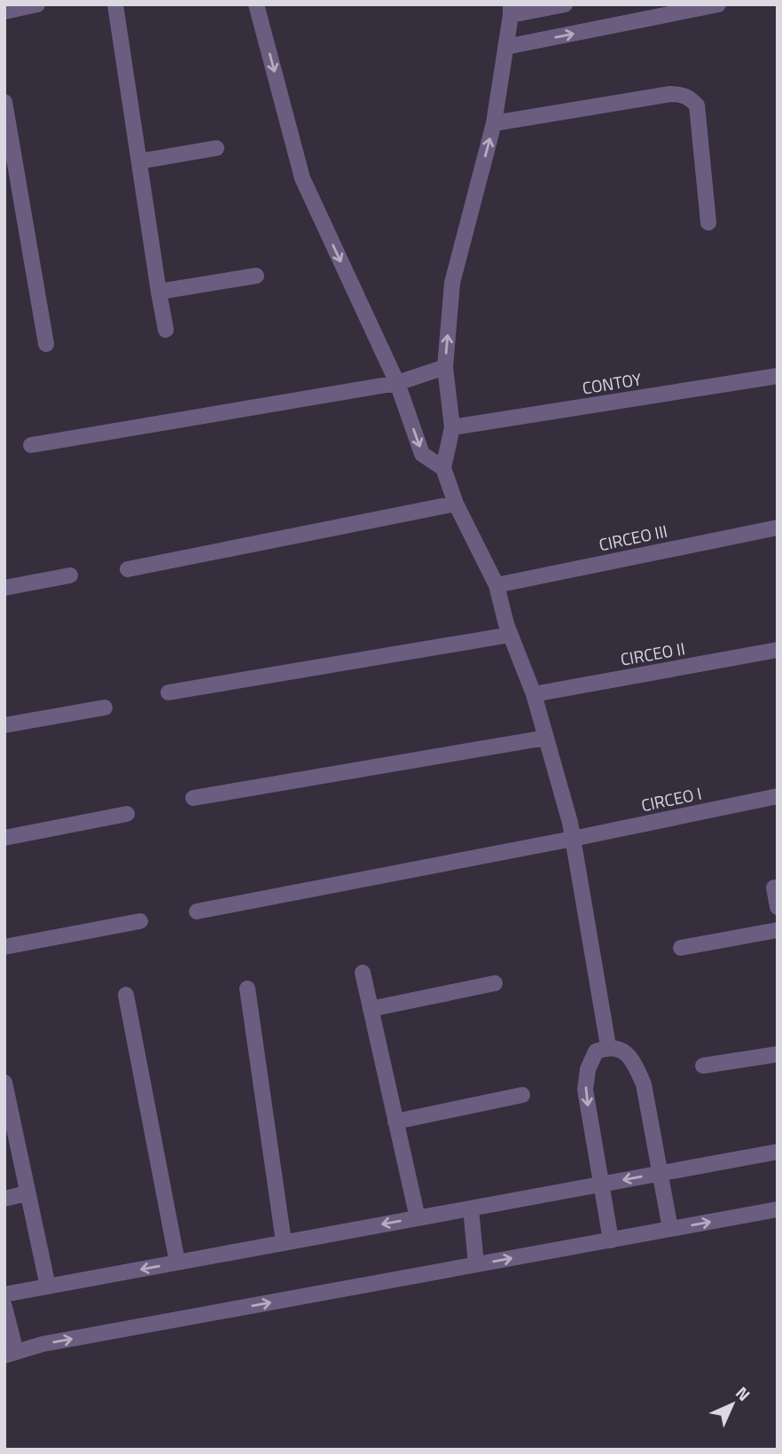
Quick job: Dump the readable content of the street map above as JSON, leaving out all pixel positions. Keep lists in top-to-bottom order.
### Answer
{
  "streets": {
    "street": [
      "CONTOY",
      "CIRCEO III",
      "CIRCEO II",
      "CIRCEO I"
    ]
  },
  "north": "top right"
}
